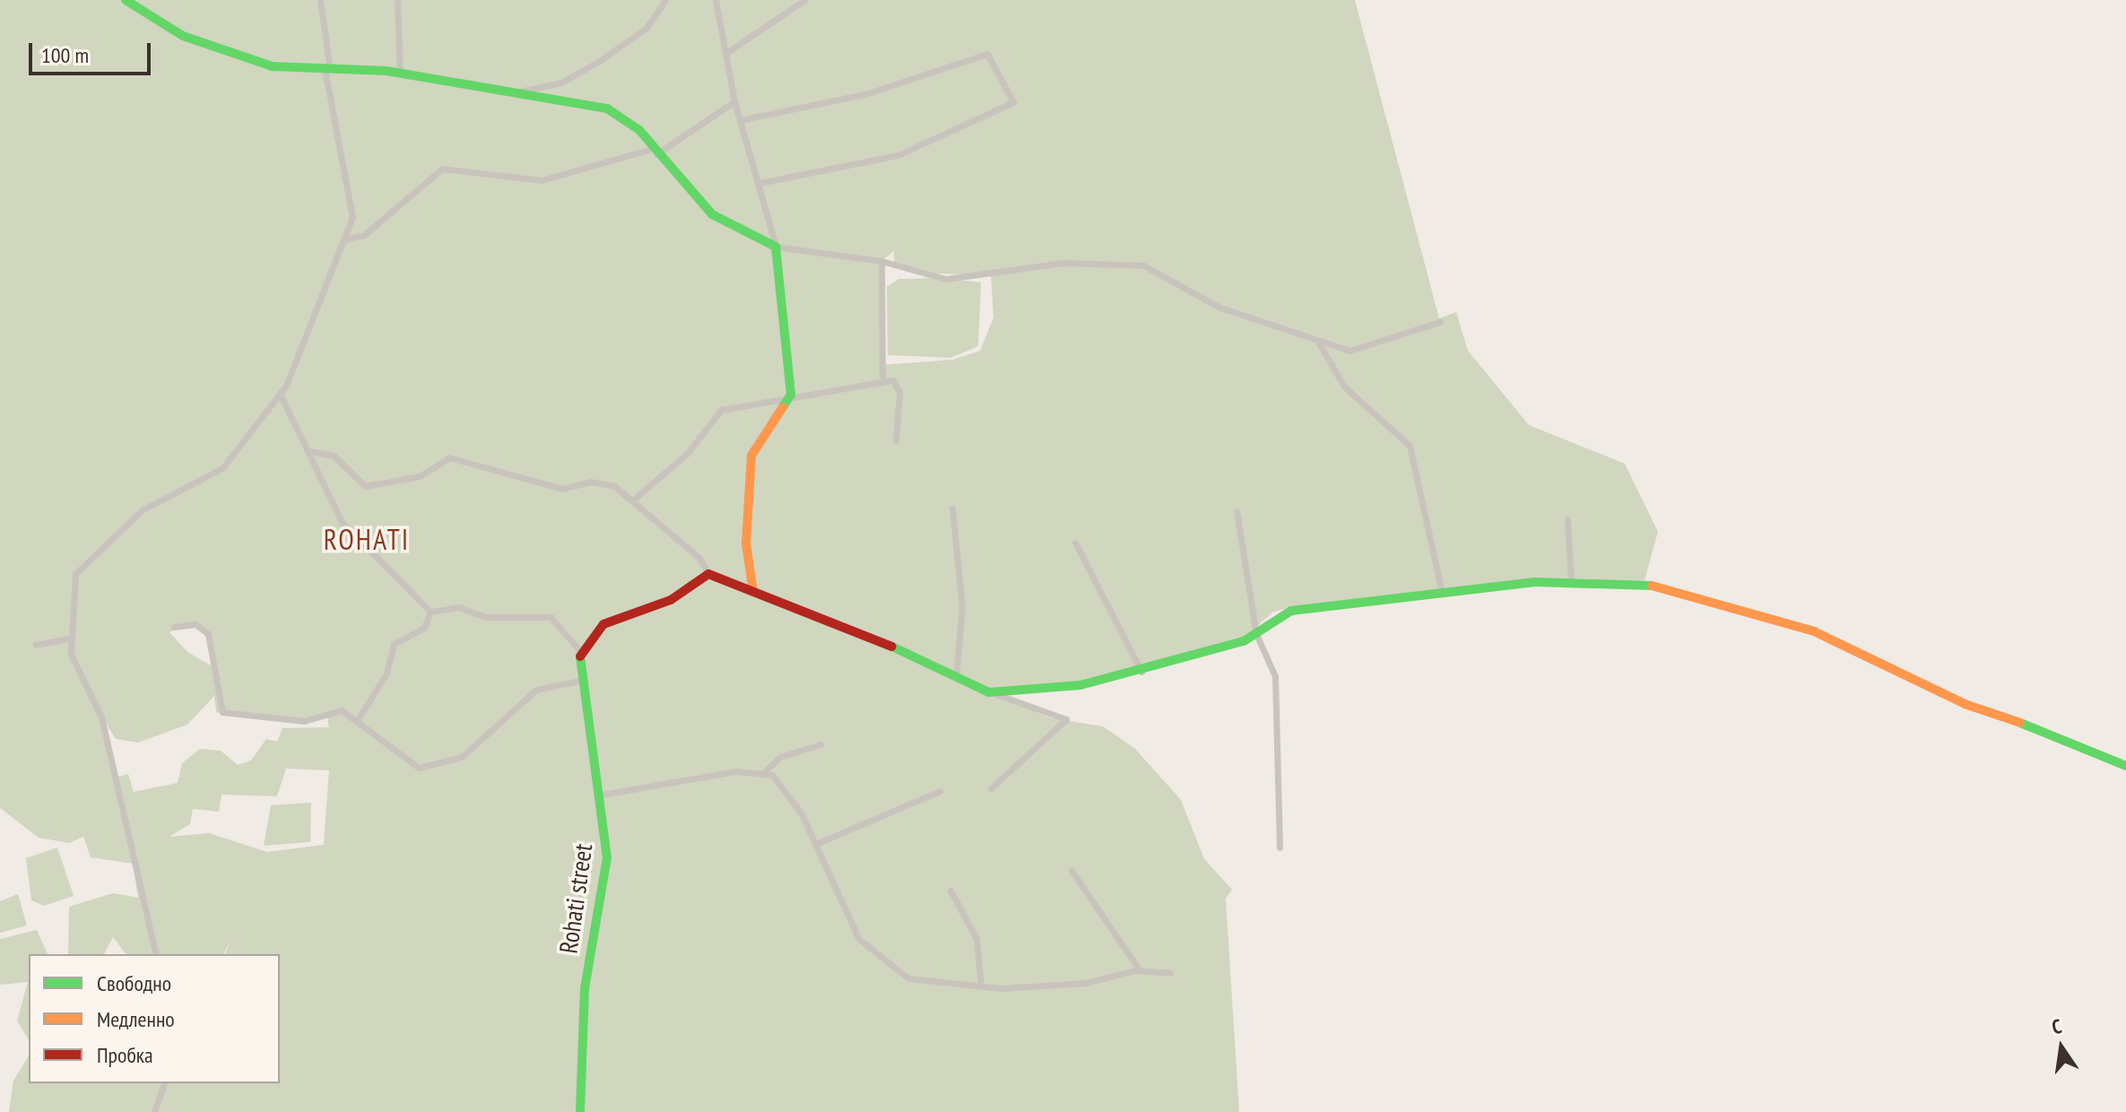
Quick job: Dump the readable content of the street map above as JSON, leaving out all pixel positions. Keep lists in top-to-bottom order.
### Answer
{
  "streets": {
    "street": ["Rohati street"]
  },
  "districts": ["ROHATI"],
  "legend": ["Свободно", "Медленно", "Пробка"],
  "scale_bar": "100 m",
  "north": "top"
}
